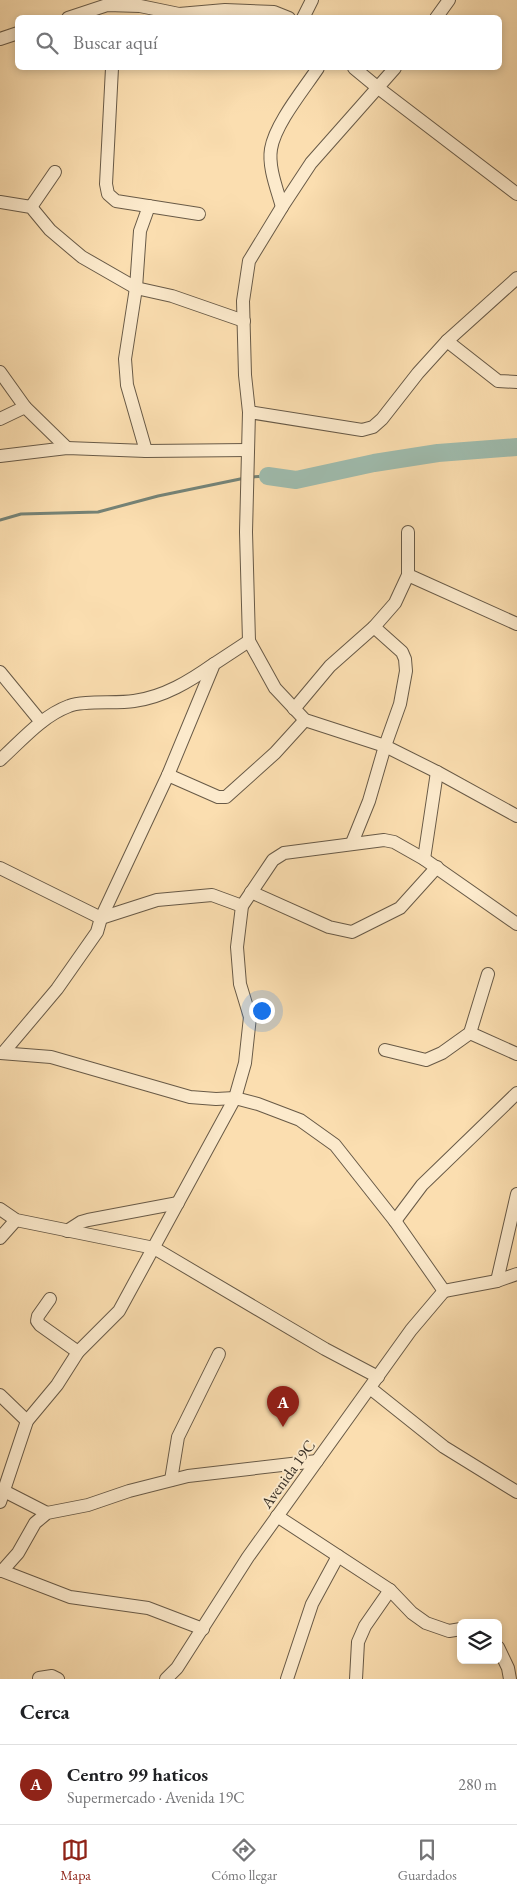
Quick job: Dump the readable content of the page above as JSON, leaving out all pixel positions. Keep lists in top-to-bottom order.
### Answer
{
  "streets": {
    "street": ["Avenida 19C"]
  },
  "page": {
    "search": "Buscar aquí",
    "pins": "A",
    "heading": "Cerca",
    "list": [
      {
        "mark": "A",
        "name": "Centro 99 haticos",
        "note": "Supermercado · Avenida 19C",
        "value": "280 m"
      }
    ],
    "nav": ["Mapa", "Cómo llegar", "Guardados"]
  }
}
